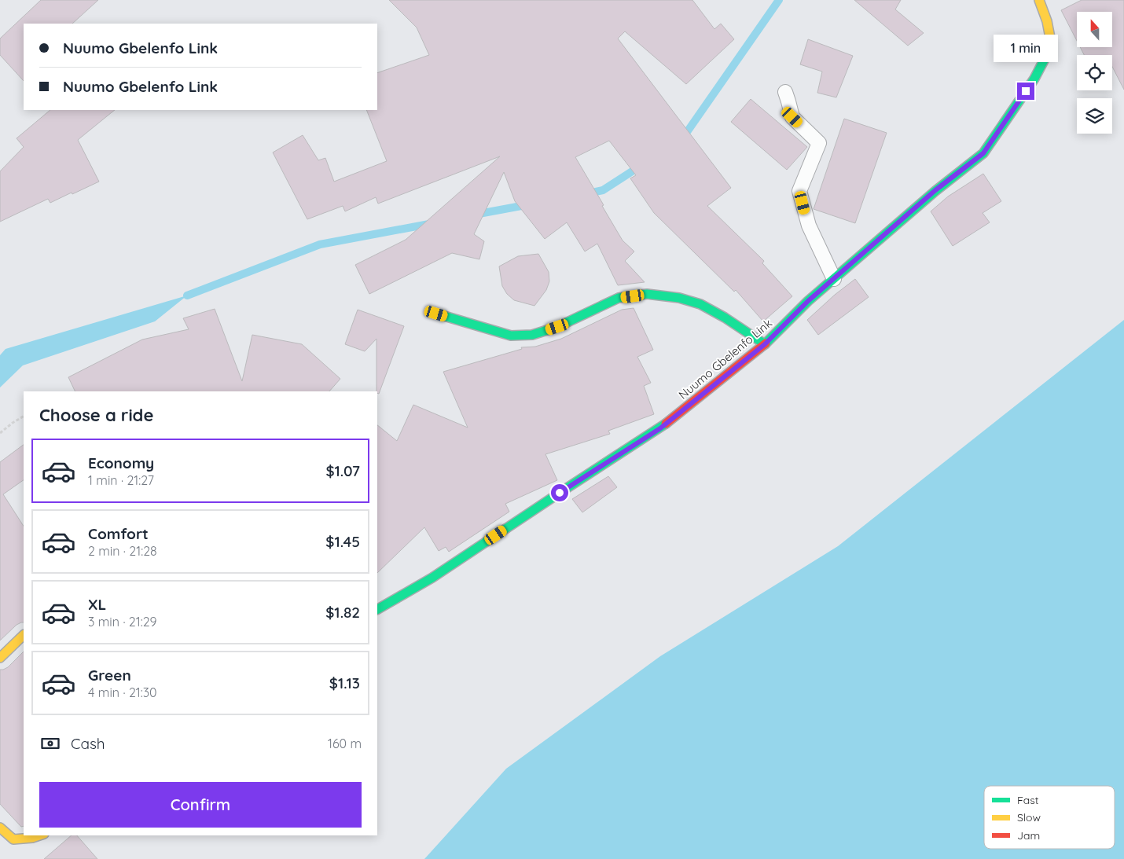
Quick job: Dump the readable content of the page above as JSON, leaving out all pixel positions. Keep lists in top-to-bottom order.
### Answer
{
  "streets": {
    "street": ["Nuumo Gbelenfo Link"]
  },
  "legend": ["Fast", "Slow", "Jam"],
  "north": "top",
  "page": {
    "banner": ["Nuumo Gbelenfo Link", "Nuumo Gbelenfo Link"],
    "bubble": "1 min",
    "heading": "Choose a ride",
    "list": [
      {
        "name": "Economy",
        "note": "1 min · 21:27",
        "value": "$1.07"
      },
      {
        "name": "Comfort",
        "note": "2 min · 21:28",
        "value": "$1.45"
      },
      {
        "name": "XL",
        "note": "3 min · 21:29",
        "value": "$1.82"
      },
      {
        "name": "Green",
        "note": "4 min · 21:30",
        "value": "$1.13"
      }
    ],
    "pay": ["Cash", "160 m"],
    "buttons": "Confirm"
  }
}
